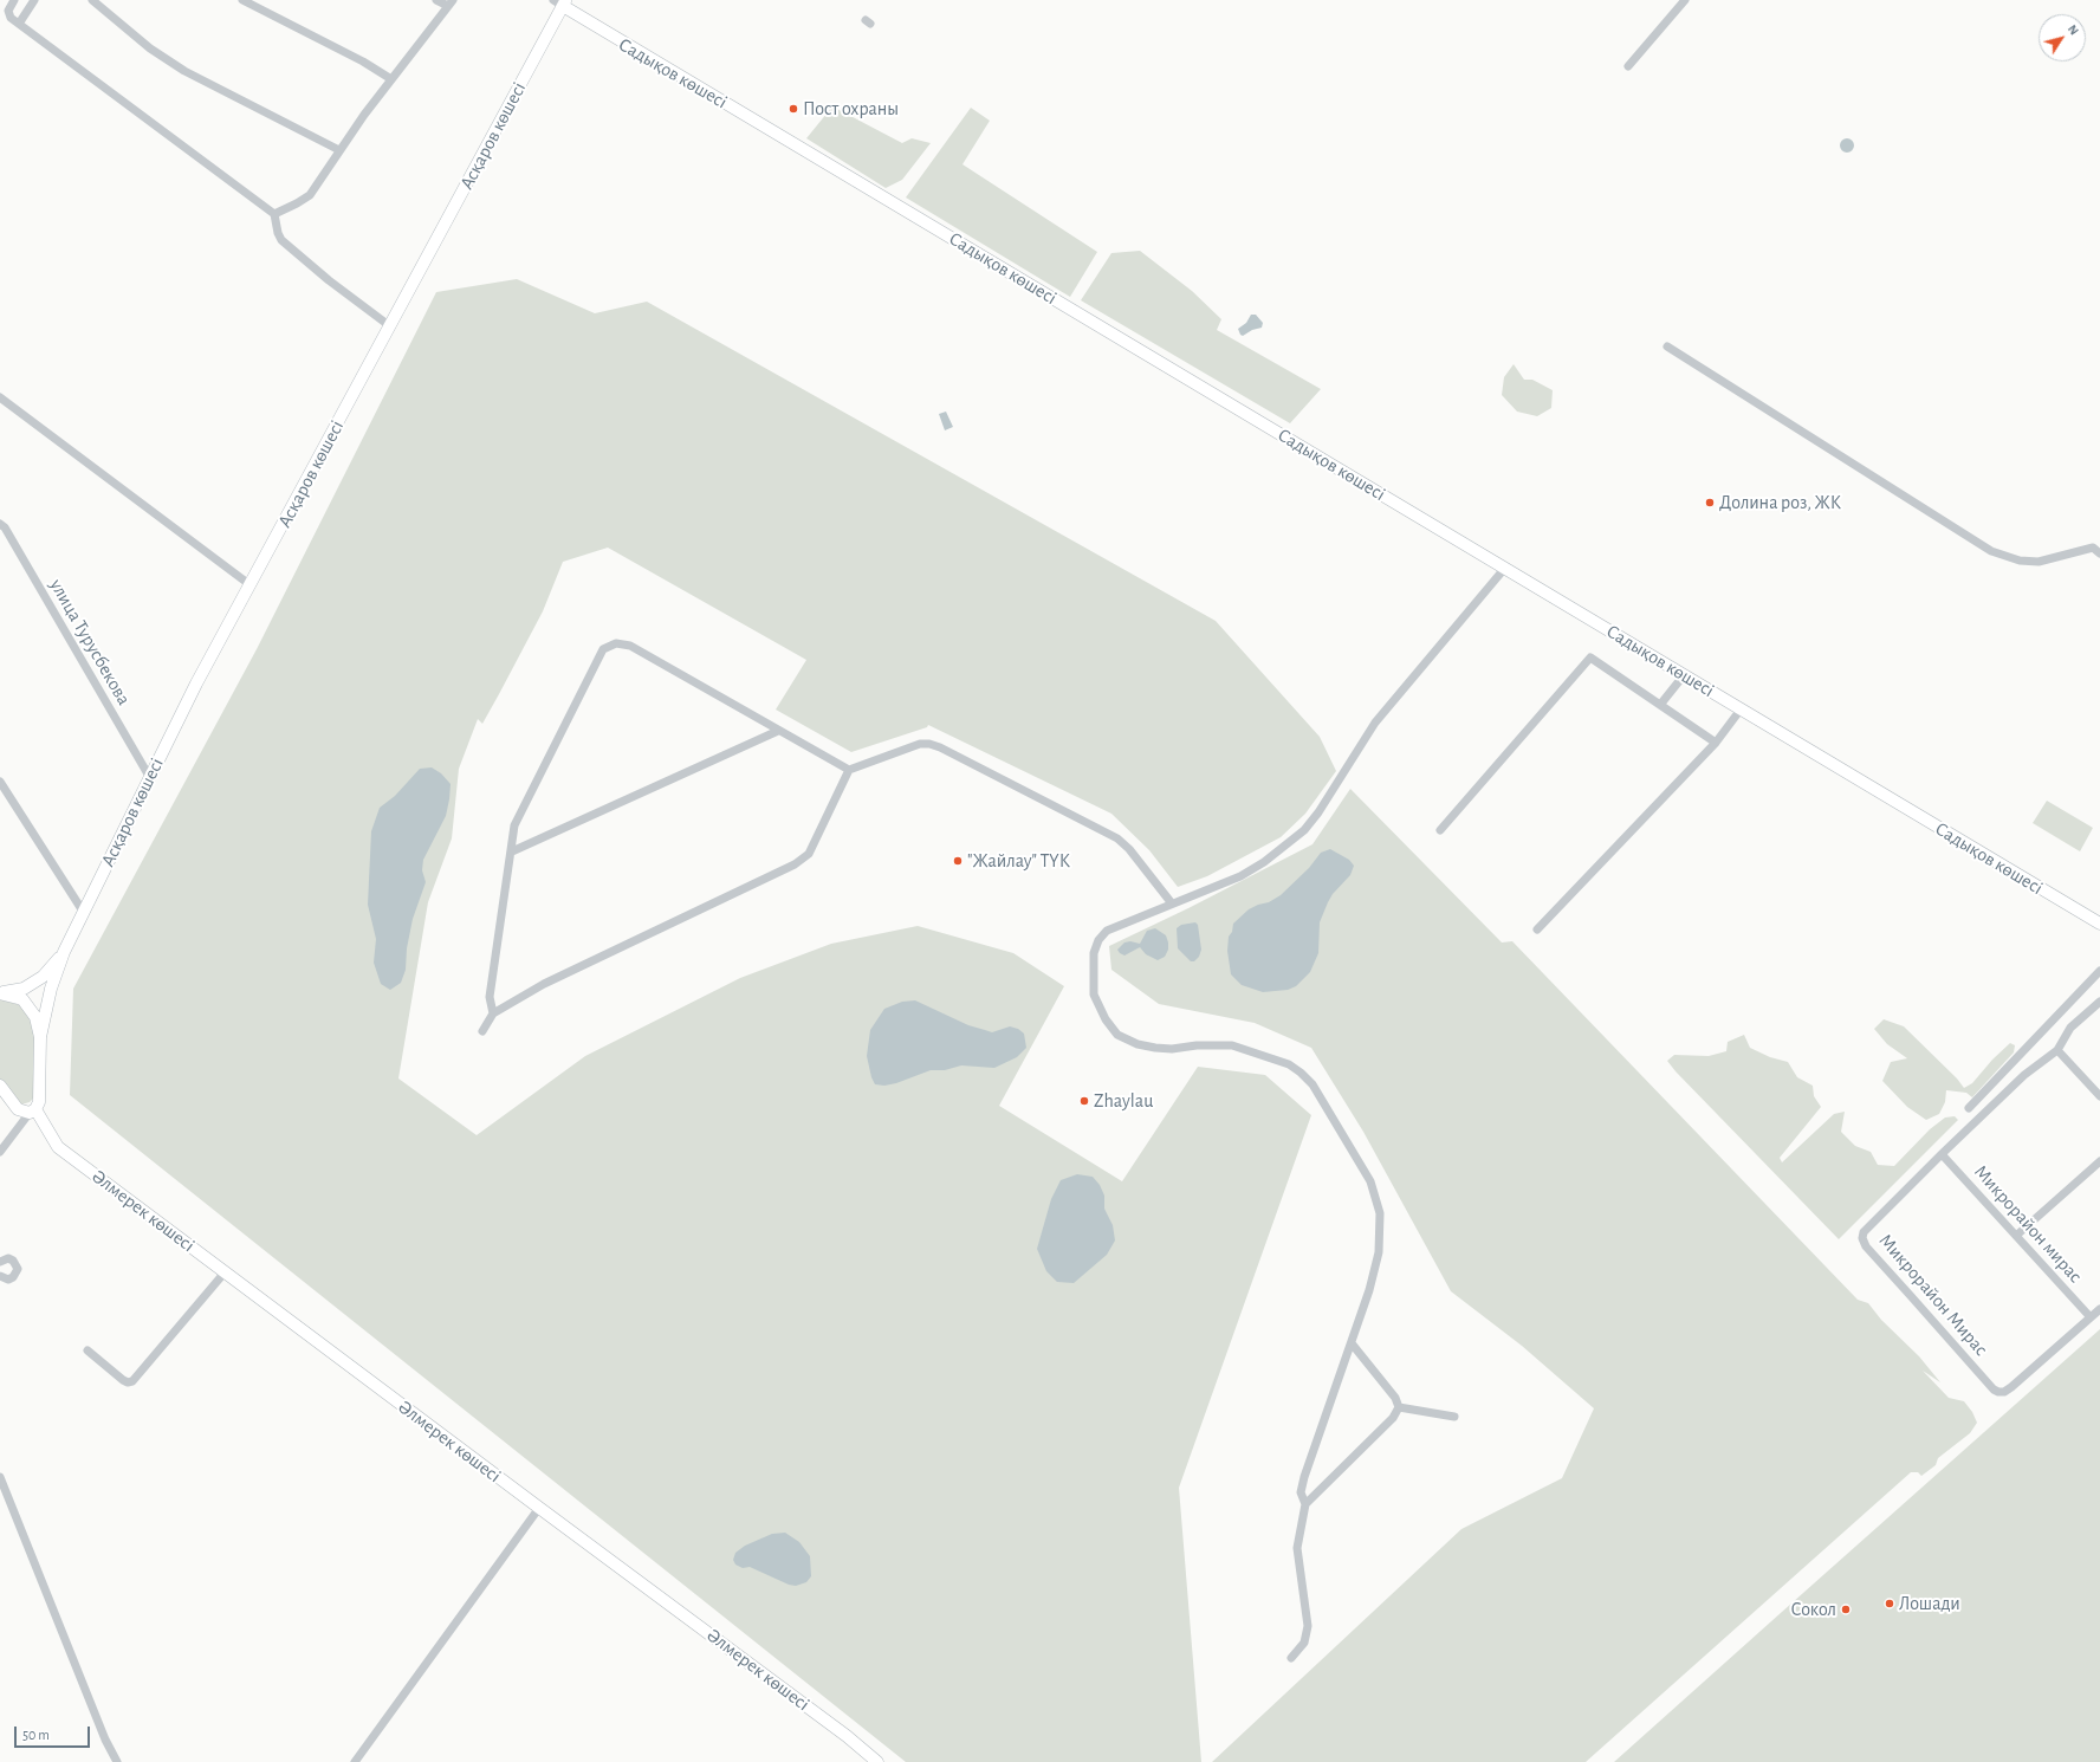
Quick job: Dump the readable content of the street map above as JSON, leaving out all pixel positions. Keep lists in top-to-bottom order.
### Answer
{
  "streets": {
    "street": [
      "Садықов көшесі",
      "Асқаров көшесі",
      "улица Турусбекова",
      "Әлмерек көшесі",
      "Микрорайон мирас",
      "Микрорайон Мирас"
    ]
  },
  "crossings": [
    ["Садықов көшесі", "Асқаров көшесі"],
    ["Асқаров көшесі", "улица Турусбекова"],
    ["Микрорайон мирас", "Микрорайон Мирас"]
  ],
  "places": [
    "Пост охраны",
    "Долина роз, ЖК",
    "\"Жайлау\" ТҮК",
    "Zhaylau",
    "Лошади",
    "Сокол"
  ],
  "scale_bar": "50 m",
  "north": "top right"
}
